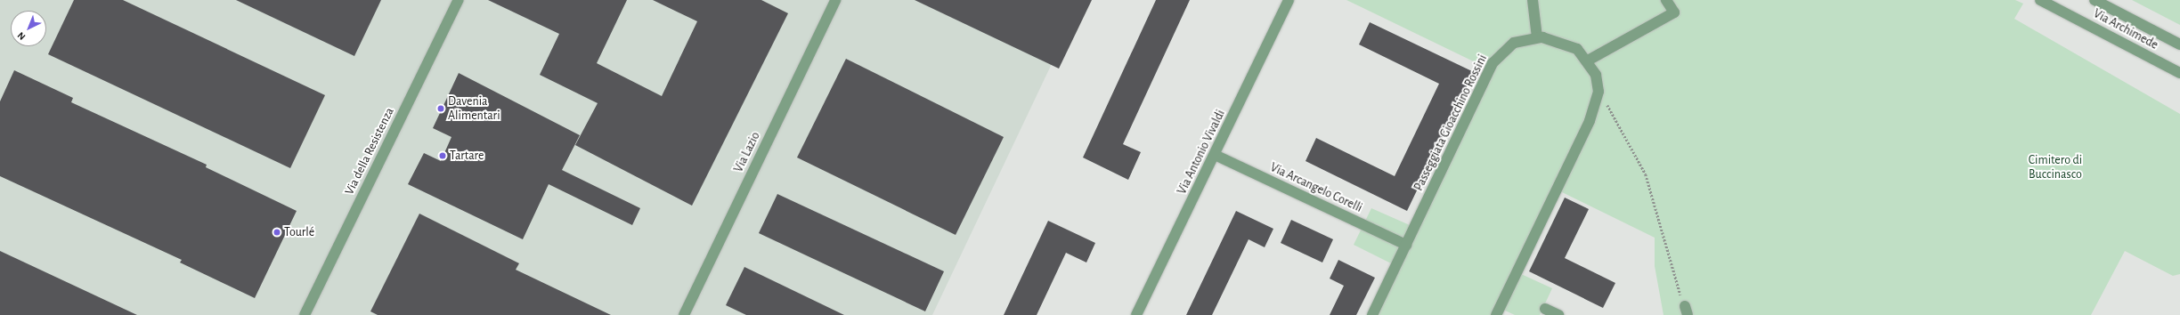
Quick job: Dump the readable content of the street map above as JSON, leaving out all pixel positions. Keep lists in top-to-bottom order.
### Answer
{
  "streets": {
    "street": [
      "Via Archimede",
      "Passeggiata Gioacchino Rossini",
      "Via della Resistenza",
      "Via Lazio",
      "Via Antonio Vivaldi",
      "Via Arcangelo Corelli"
    ]
  },
  "crossings": [
    ["Passeggiata Gioacchino Rossini", "Via Arcangelo Corelli"],
    ["Via Antonio Vivaldi", "Via Arcangelo Corelli"]
  ],
  "parks": ["Cimitero di Buccinasco"],
  "places": ["Davenia Alimentari", "Tartare", "Tourlé"],
  "north": "bottom left"
}
